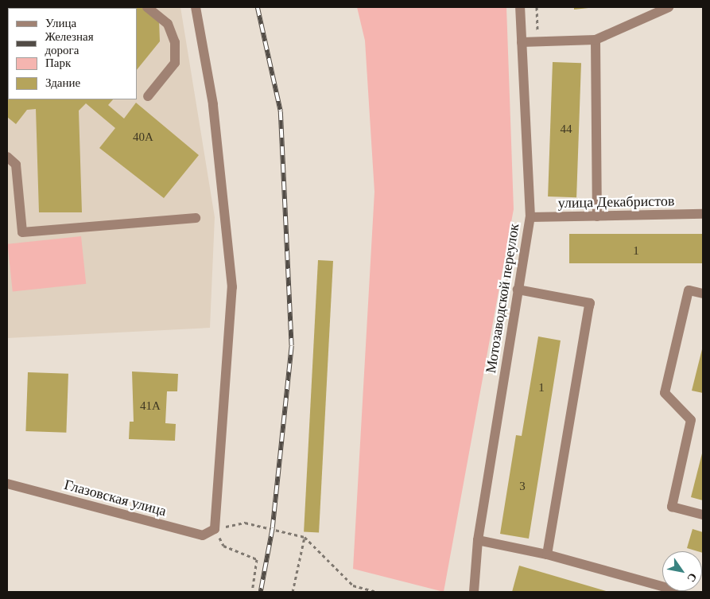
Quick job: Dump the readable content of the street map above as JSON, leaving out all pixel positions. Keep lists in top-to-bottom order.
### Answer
{
  "streets": {
    "street": ["улица Декабристов", "Мотозаводской переулок", "Глазовская улица"]
  },
  "crossings": [
    ["улица Декабристов", "Мотозаводской переулок"]
  ],
  "house_numbers": [
    "44",
    "40А",
    "1",
    "1",
    "41А",
    "3"
  ],
  "legend": [
    "Улица",
    "Железная дорога",
    "Парк",
    "Здание"
  ],
  "north": "bottom right"
}
